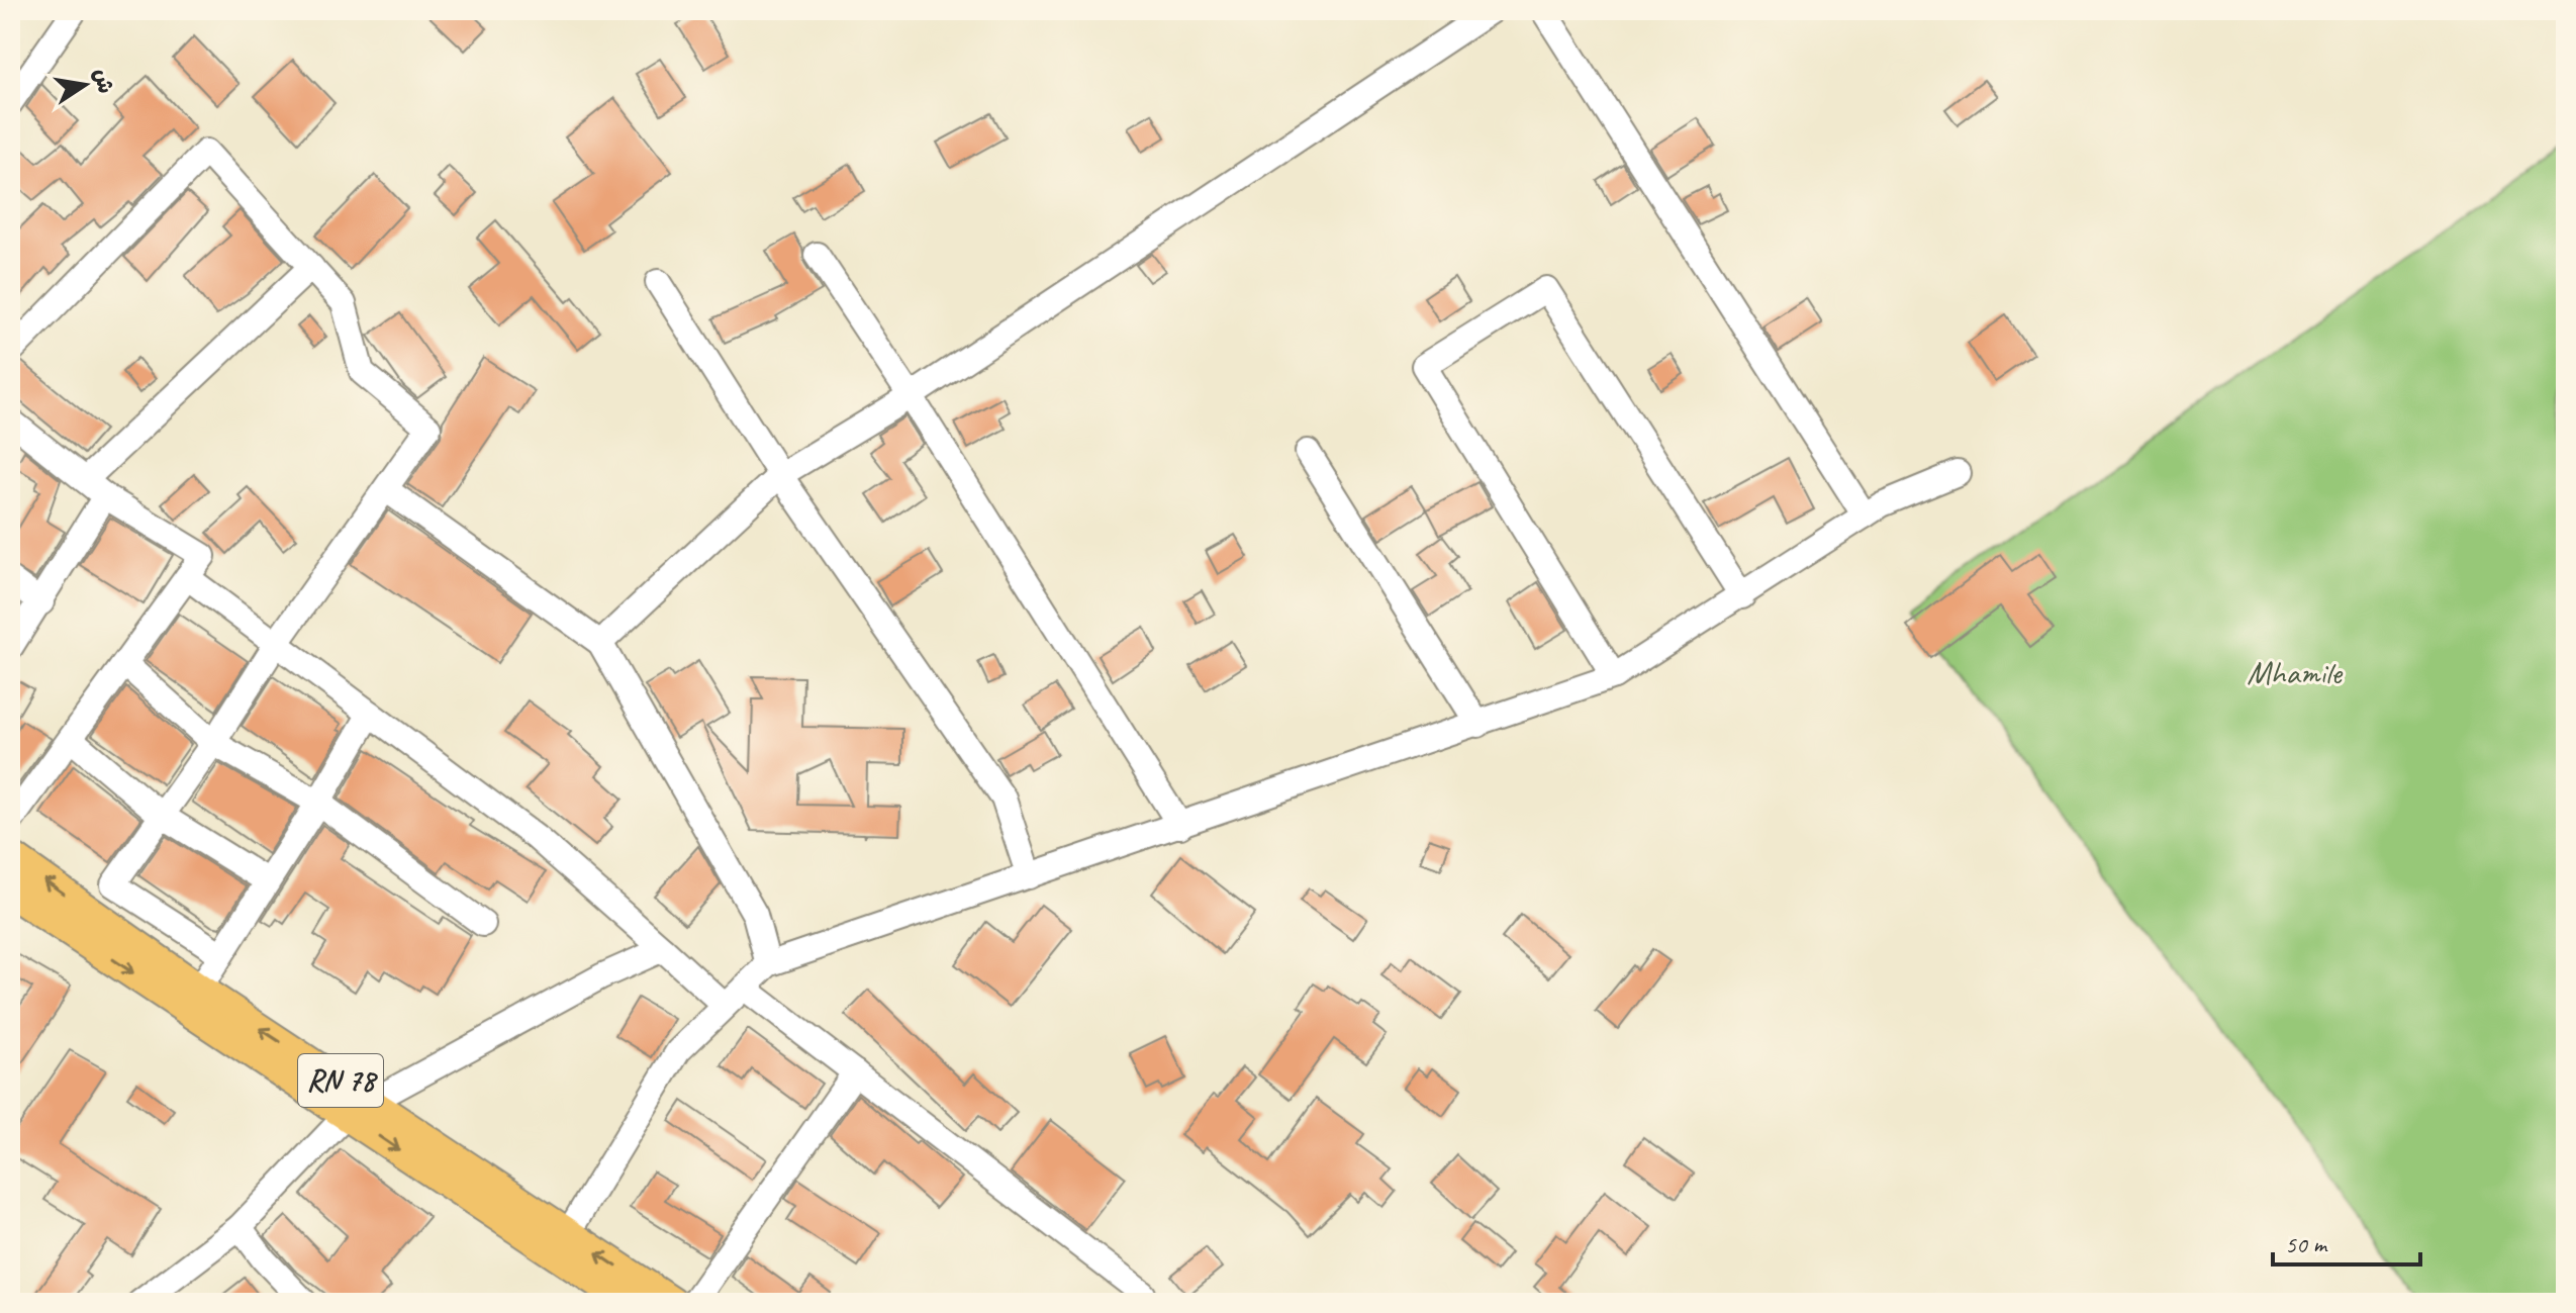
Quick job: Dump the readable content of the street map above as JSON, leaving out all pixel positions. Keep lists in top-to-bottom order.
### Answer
{
  "streets": {
    "main road": ["RN 78"]
  },
  "parks": ["Mhamile"],
  "scale_bar": "50 m",
  "north": "right"
}
